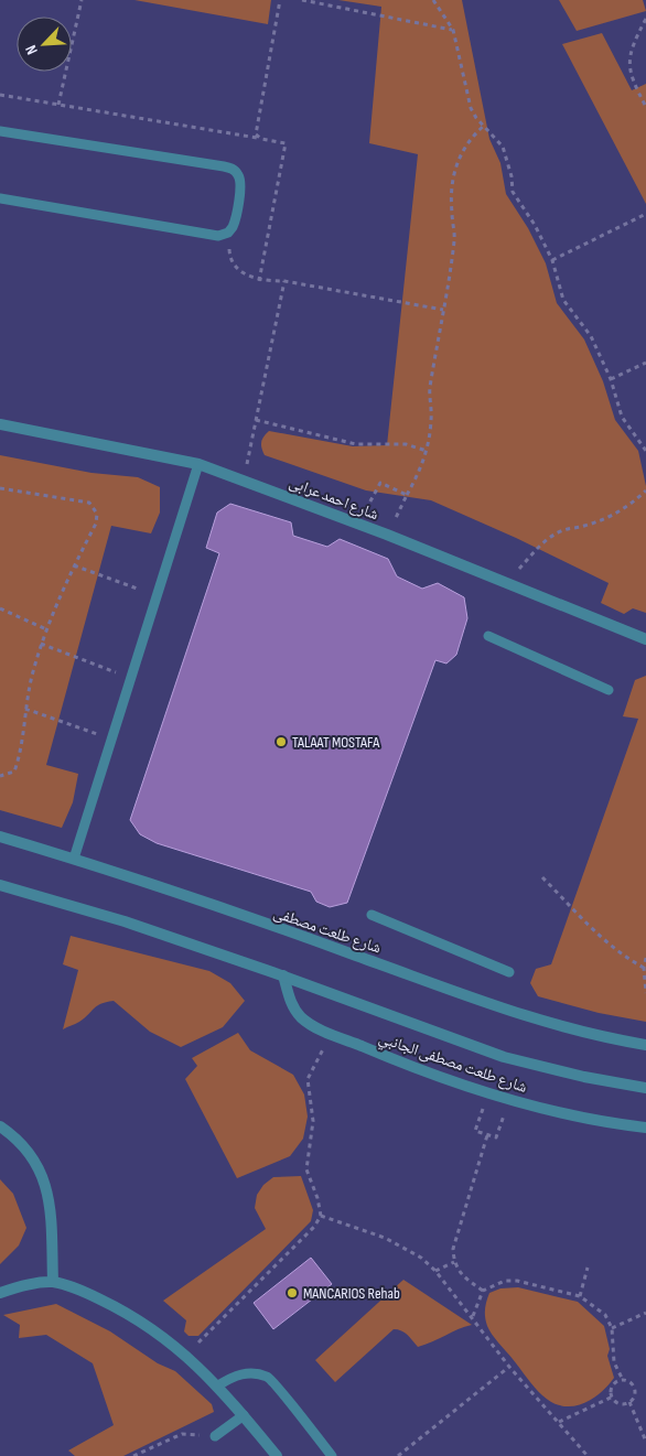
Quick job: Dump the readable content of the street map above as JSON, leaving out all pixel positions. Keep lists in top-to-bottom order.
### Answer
{
  "streets": {
    "street": ["شارع احمد عرابى", "شارع طلعت مصطفى", "شارع طلعت مصطفى الجانبي"]
  },
  "places": ["TALAAT MOSTAFA", "MANCARIOS Rehab"],
  "north": "bottom left"
}
